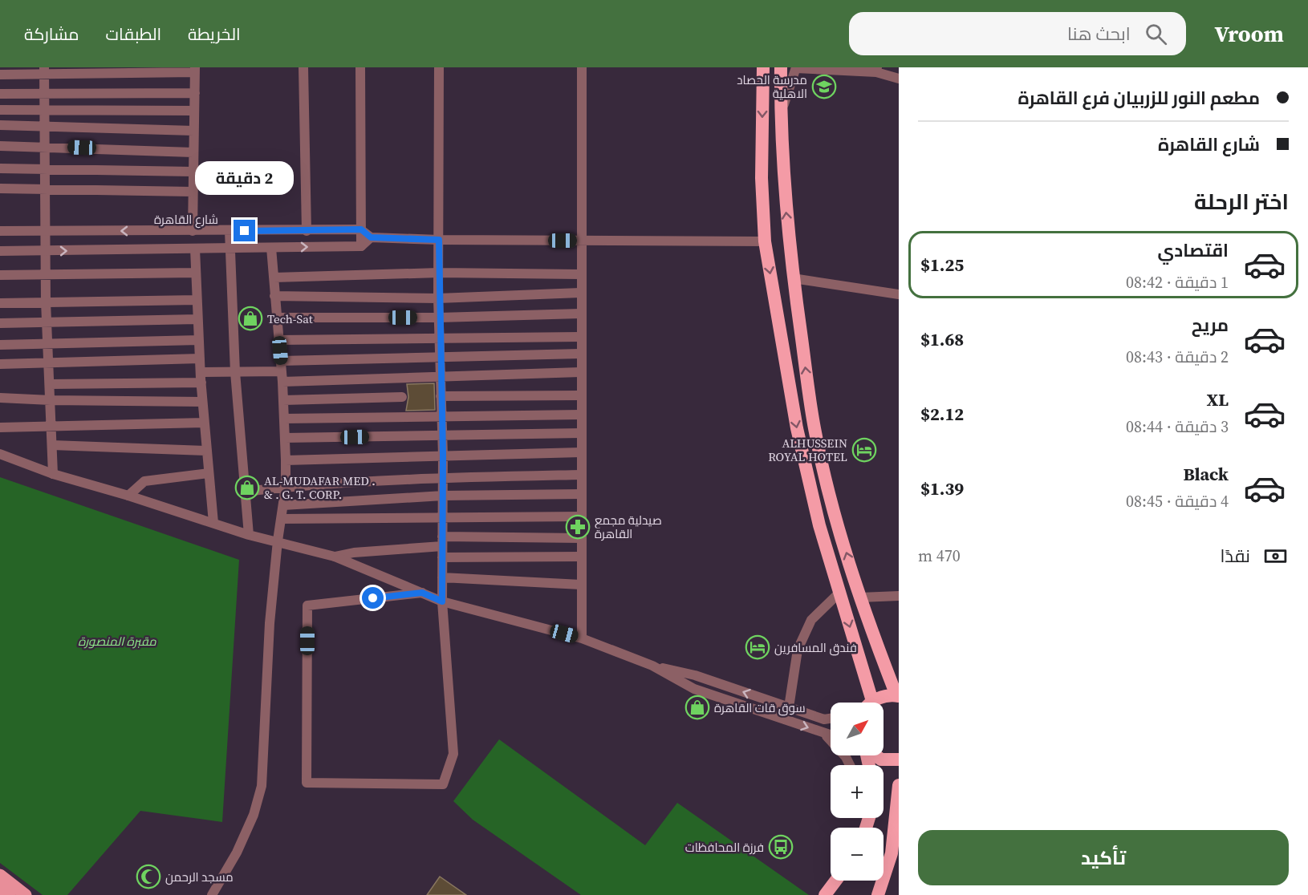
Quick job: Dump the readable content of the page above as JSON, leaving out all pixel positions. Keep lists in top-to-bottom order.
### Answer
{
  "streets": {
    "street": ["شارع القاهرة"]
  },
  "parks": ["مقبرة المنصورة"],
  "places": {
    "school or university": ["مدرسة الحصاد الاهلية"],
    "shop": ["Tech-Sat", "AL-MUDAFAR MED . & . G. T. CORP.", "سوق قات القاهرة"],
    "hotel": ["ALHUSSEIN ROYAL HOTEL", "فندق المسافرين"],
    "pharmacy": ["صيدلية مجمع القاهرة"],
    "bus stop": ["فرزة المحافظات"],
    "mosque": ["مسجد الرحمن"]
  },
  "north": "top right",
  "page": {
    "header": "Vroom",
    "search": "ابحث هنا",
    "nav": ["الخريطة", "الطبقات", "مشاركة"],
    "banner": ["مطعم النور للزربيان فرع القاهرة", "شارع القاهرة"],
    "bubble": "2 دقيقة",
    "heading": "اختر الرحلة",
    "list": [
      {
        "name": "اقتصادي",
        "note": "1 دقيقة · 08:42",
        "value": "$1.25"
      },
      {
        "name": "مريح",
        "note": "2 دقيقة · 08:43",
        "value": "$1.68"
      },
      {
        "name": "XL",
        "note": "3 دقيقة · 08:44",
        "value": "$2.12"
      },
      {
        "name": "Black",
        "note": "4 دقيقة · 08:45",
        "value": "$1.39"
      }
    ],
    "pay": ["نقدًا", "470 m"],
    "map_buttons": ["+", "−"],
    "buttons": "تأكيد"
  }
}
